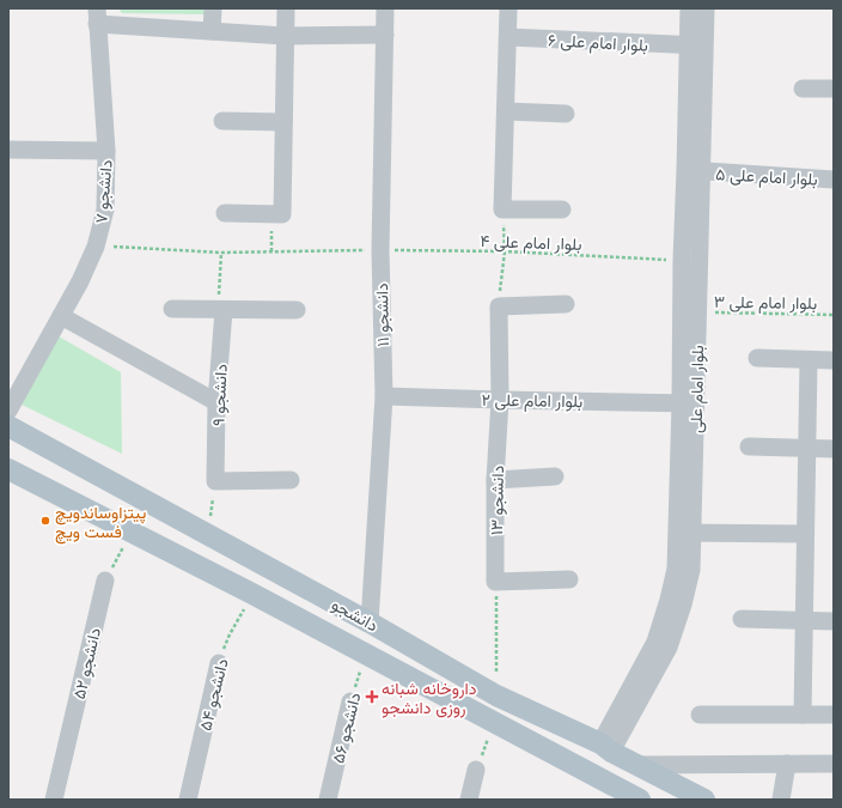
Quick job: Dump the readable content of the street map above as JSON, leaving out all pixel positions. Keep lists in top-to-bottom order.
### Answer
{
  "streets": {
    "main road": ["دانشجو"],
    "street": [
      "بلوار امام علی ۶",
      "بلوار امام علی ۵",
      "دانشجو ۷",
      "دانشجو ۱۱",
      "بلوار امام علی",
      "دانشجو ۹",
      "بلوار امام علی ۲",
      "دانشجو ۱۳",
      "دانشجو ۵۲",
      "دانشجو ۵۴",
      "دانشجو ۵۶"
    ],
    "path": ["بلوار امام علی ۴", "بلوار امام علی ۳"]
  },
  "crossings": [
    ["بلوار امام علی ۶", "بلوار امام علی"],
    ["بلوار امام علی ۵", "بلوار امام علی"],
    ["دانشجو ۷", "بلوار امام علی ۴"],
    ["بلوار امام علی ۴", "دانشجو ۱۱"],
    ["بلوار امام علی ۴", "بلوار امام علی"],
    ["بلوار امام علی ۳", "بلوار امام علی"],
    ["دانشجو ۱۱", "بلوار امام علی ۲"],
    ["دانشجو ۱۱", "دانشجو"],
    ["بلوار امام علی", "بلوار امام علی ۲"],
    ["بلوار امام علی", "دانشجو"],
    ["بلوار امام علی ۲", "دانشجو ۱۳"],
    ["دانشجو", "دانشجو ۵۴"],
    ["دانشجو", "دانشجو ۵۶"]
  ],
  "places": {
    "other": ["پیتزاوساندویچ فست ویچ"],
    "health": ["داروخانه شبانه روزی دانشجو"]
  }
}
